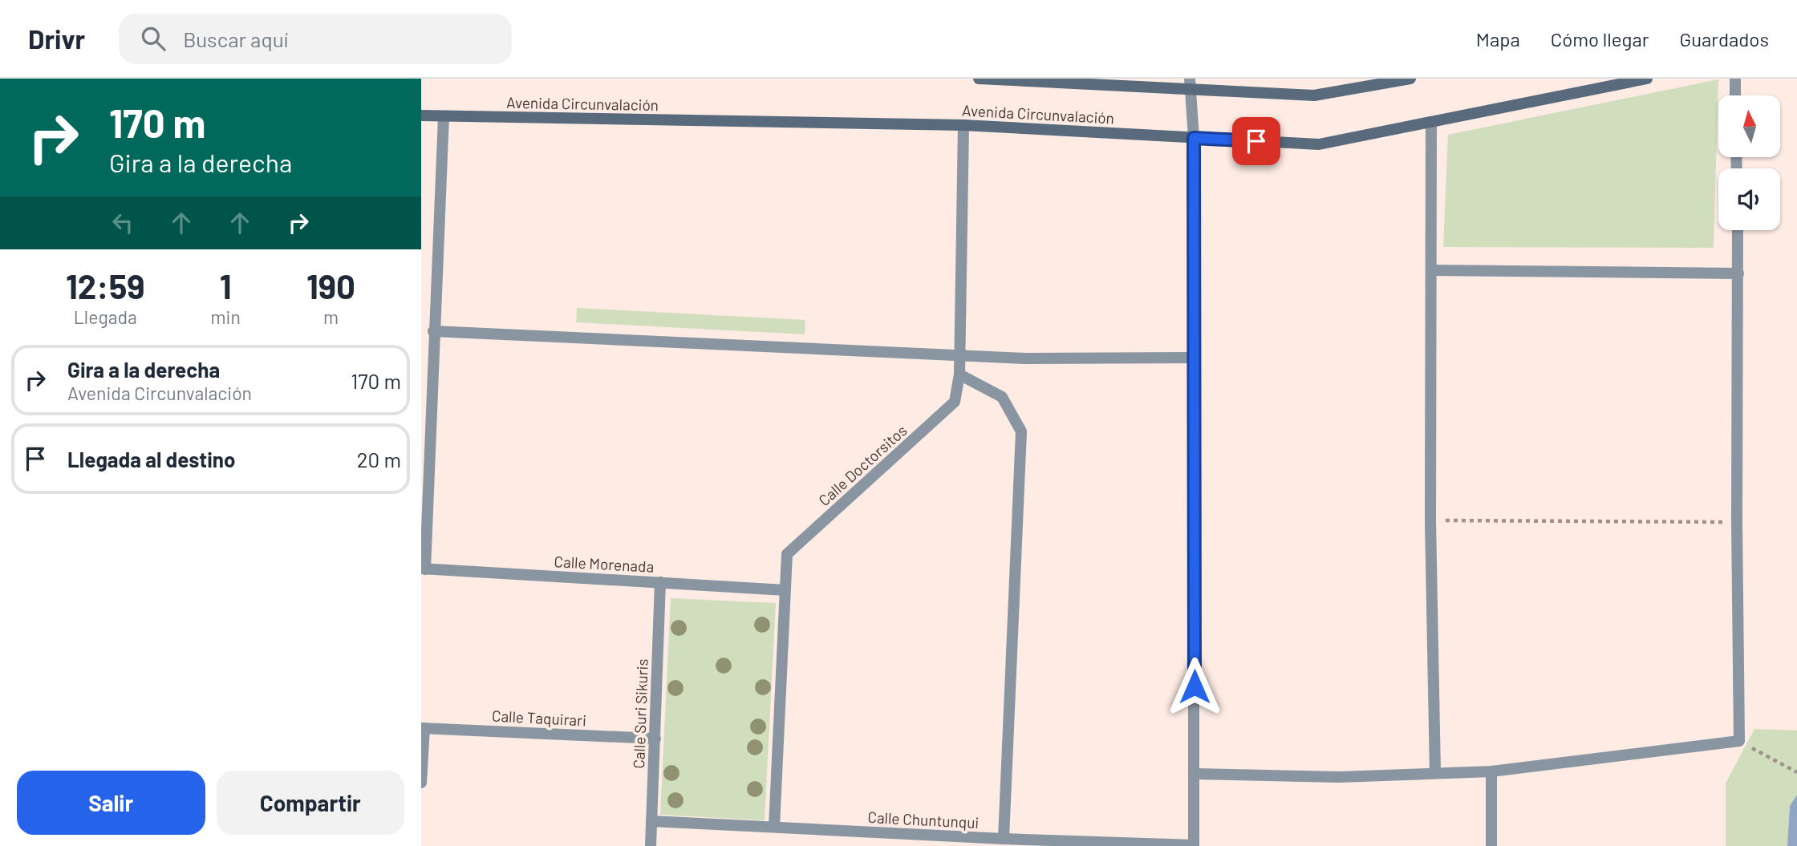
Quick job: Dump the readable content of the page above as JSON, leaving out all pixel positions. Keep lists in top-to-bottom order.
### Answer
{
  "streets": {
    "main road": ["Avenida Circunvalación"],
    "street": [
      "Calle Doctorsitos",
      "Calle Morenada",
      "Calle Suri Sikuris",
      "Calle Taquirari",
      "Calle Chuntunqui"
    ]
  },
  "crossings": [
    ["Avenida Circunvalación", "Calle Doctorsitos"],
    ["Calle Doctorsitos", "Calle Morenada"],
    ["Calle Doctorsitos", "Calle Chuntunqui"],
    ["Calle Morenada", "Calle Suri Sikuris"],
    ["Calle Suri Sikuris", "Calle Taquirari"],
    ["Calle Suri Sikuris", "Calle Chuntunqui"]
  ],
  "north": "top",
  "page": {
    "header": "Drivr",
    "search": "Buscar aquí",
    "nav": ["Mapa", "Cómo llegar", "Guardados"],
    "turn": ["170 m", "Gira a la derecha"],
    "eta": [
      "12:59",
      "Llegada",
      "1",
      "min",
      "190",
      "m"
    ],
    "list": [
      {
        "name": "Gira a la derecha",
        "note": "Avenida Circunvalación",
        "value": "170 m"
      },
      {
        "name": "Llegada al destino",
        "value": "20 m"
      }
    ],
    "buttons": ["Salir", "Compartir"]
  }
}
